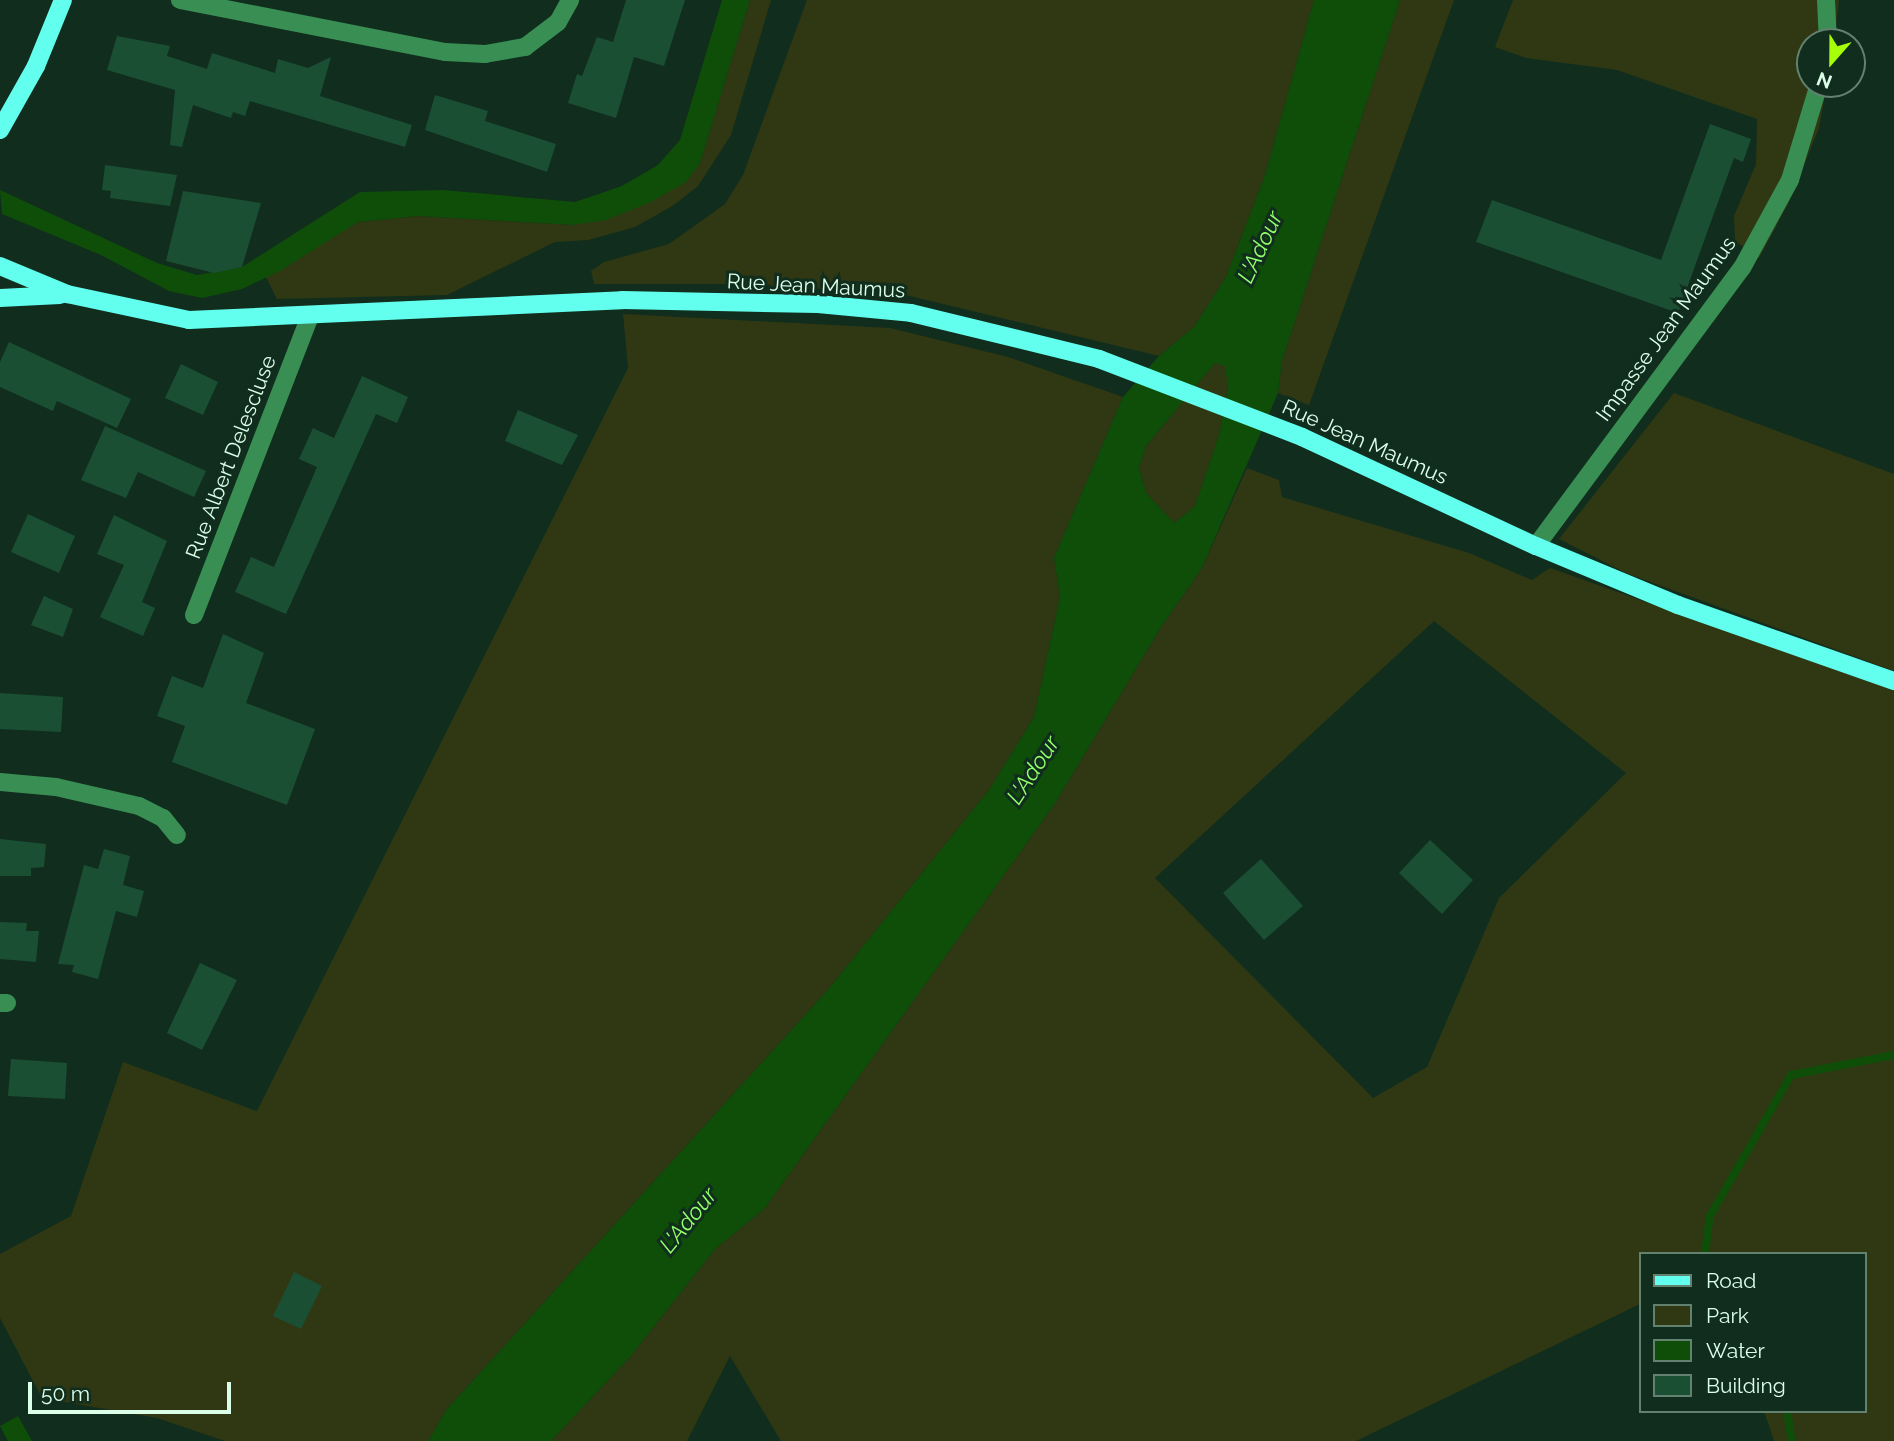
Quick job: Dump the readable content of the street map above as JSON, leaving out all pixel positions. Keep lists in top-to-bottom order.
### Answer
{
  "streets": {
    "main road": ["Rue Jean Maumus"],
    "street": ["Impasse Jean Maumus", "Rue Albert Delescluse"]
  },
  "crossings": [
    ["Rue Jean Maumus", "Impasse Jean Maumus"],
    ["Rue Jean Maumus", "Rue Albert Delescluse"]
  ],
  "water": ["L'Adour"],
  "legend": [
    "Road",
    "Park",
    "Water",
    "Building"
  ],
  "scale_bar": "50 m",
  "north": "bottom"
}
